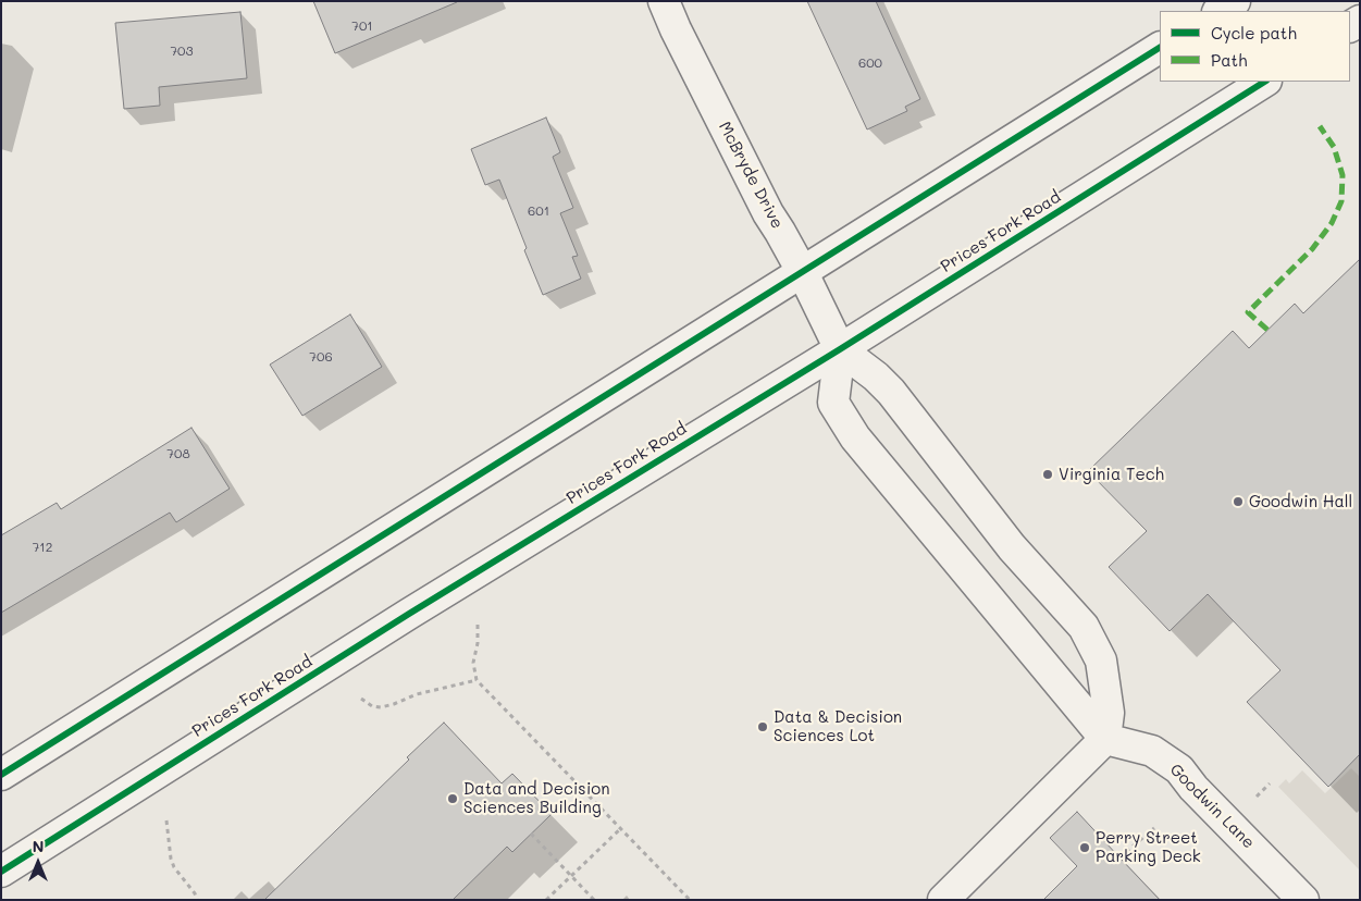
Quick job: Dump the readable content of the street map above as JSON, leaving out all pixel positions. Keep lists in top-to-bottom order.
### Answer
{
  "streets": {
    "main road": ["McBryde Drive", "Prices Fork Road", "Goodwin Lane"]
  },
  "crossings": [
    ["McBryde Drive", "Prices Fork Road"]
  ],
  "places": [
    "Virginia Tech",
    "Goodwin Hall",
    "Data & Decision Sciences Lot",
    "Data and Decision Sciences Building",
    "Perry Street Parking Deck"
  ],
  "house_numbers": [
    "701",
    "703",
    "600",
    "601",
    "706",
    "708",
    "712"
  ],
  "legend": ["Cycle path", "Path"],
  "north": "top"
}
